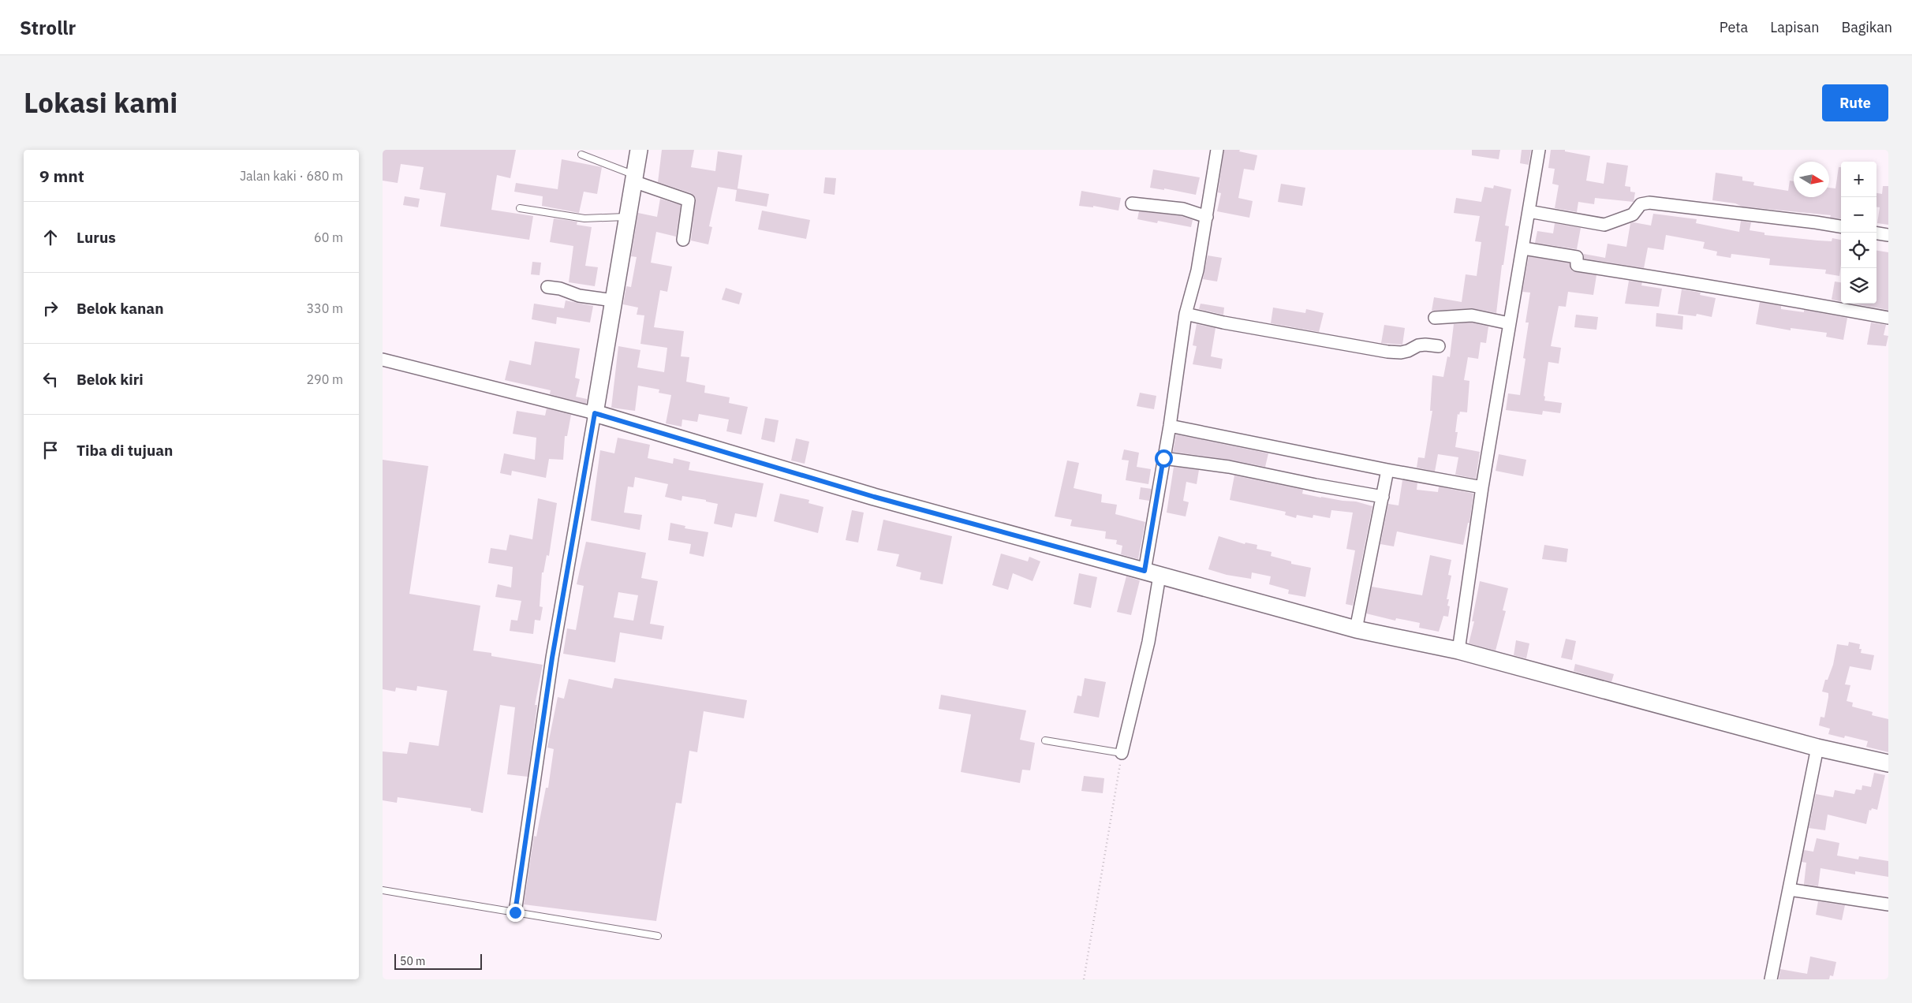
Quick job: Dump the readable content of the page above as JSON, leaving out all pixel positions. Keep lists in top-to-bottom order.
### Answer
{
  "scale_bar": "50 m",
  "north": "right",
  "page": {
    "header": "Strollr",
    "nav": ["Peta", "Lapisan", "Bagikan"],
    "title": "Lokasi kami",
    "buttons": "Rute",
    "heading": ["9 mnt", "Jalan kaki · 680 m"],
    "map_buttons": ["+", "−"],
    "list": [
      ["Lurus", "60 m"],
      ["Belok kanan", "330 m"],
      ["Belok kiri", "290 m"],
      "Tiba di tujuan"
    ],
    "scale": "50 m"
  }
}
